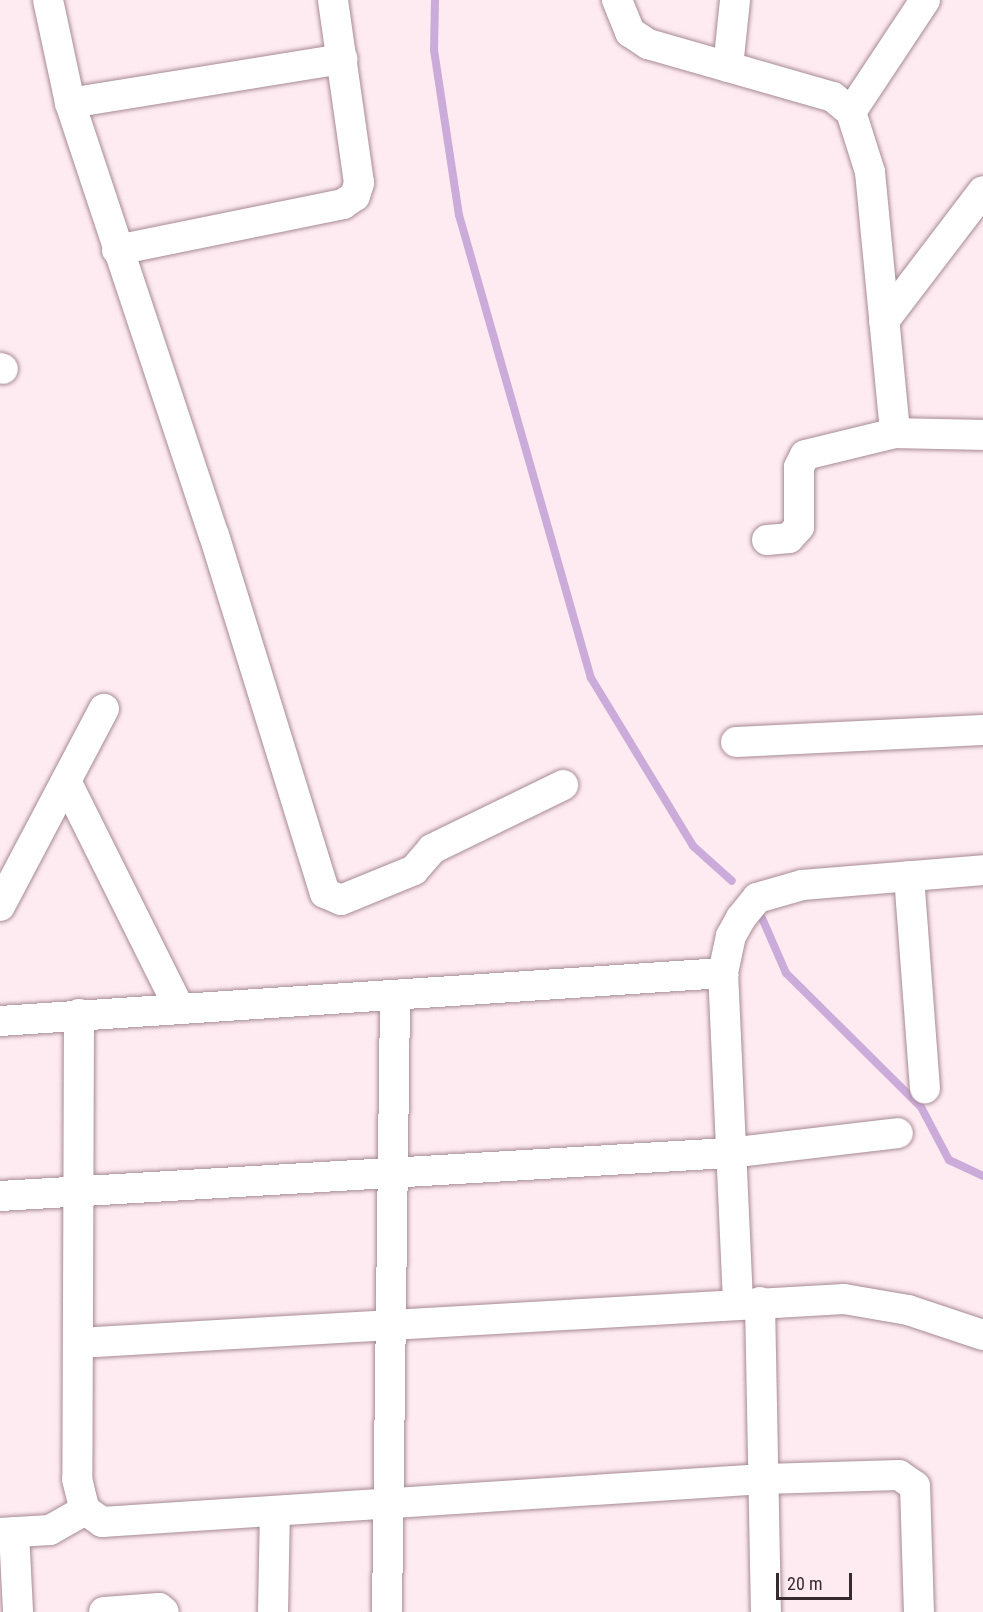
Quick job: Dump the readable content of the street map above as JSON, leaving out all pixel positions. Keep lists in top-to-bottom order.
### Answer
{
  "scale_bar": "20 m"
}
